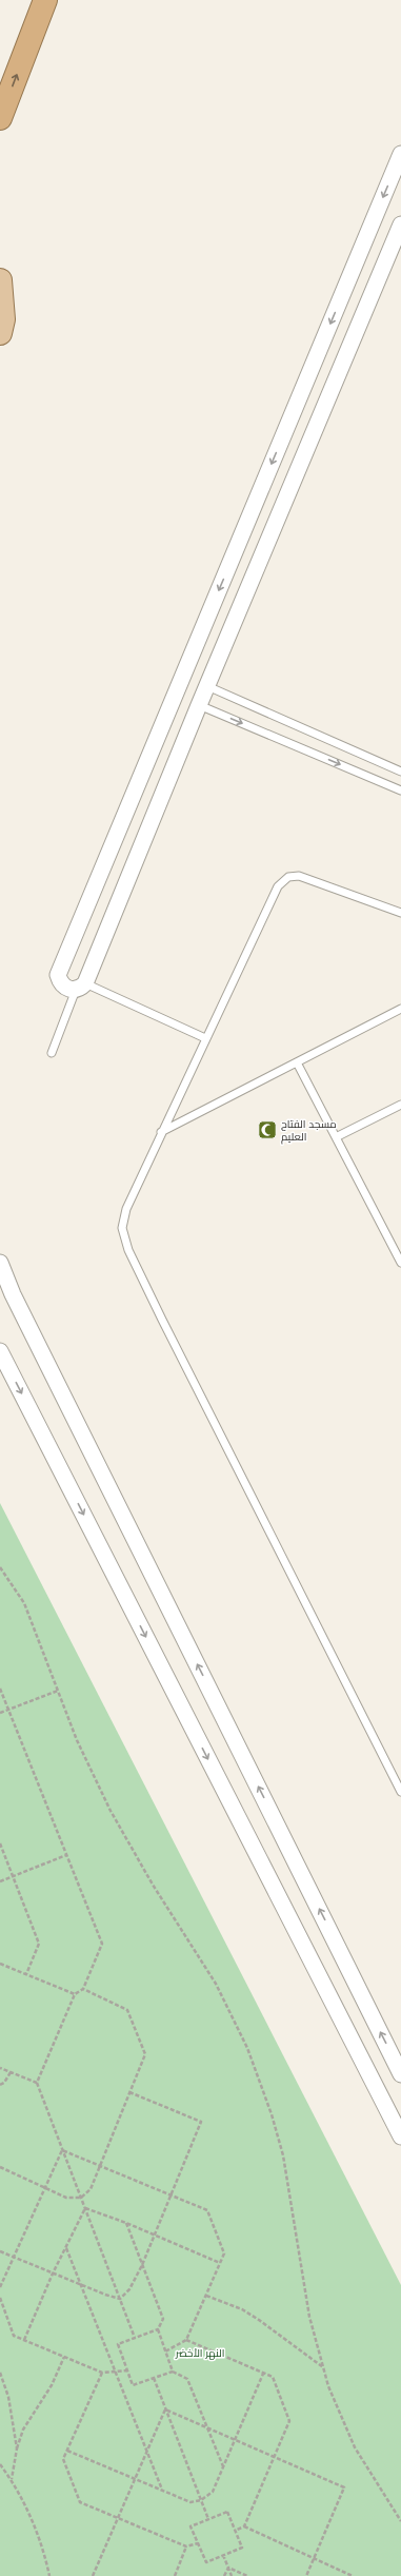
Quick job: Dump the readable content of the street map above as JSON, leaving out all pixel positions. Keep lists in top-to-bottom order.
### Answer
{
  "parks": ["النهر الأخضر"],
  "places": {
    "mosque": ["مسجد الفتاح العليم"]
  }
}
